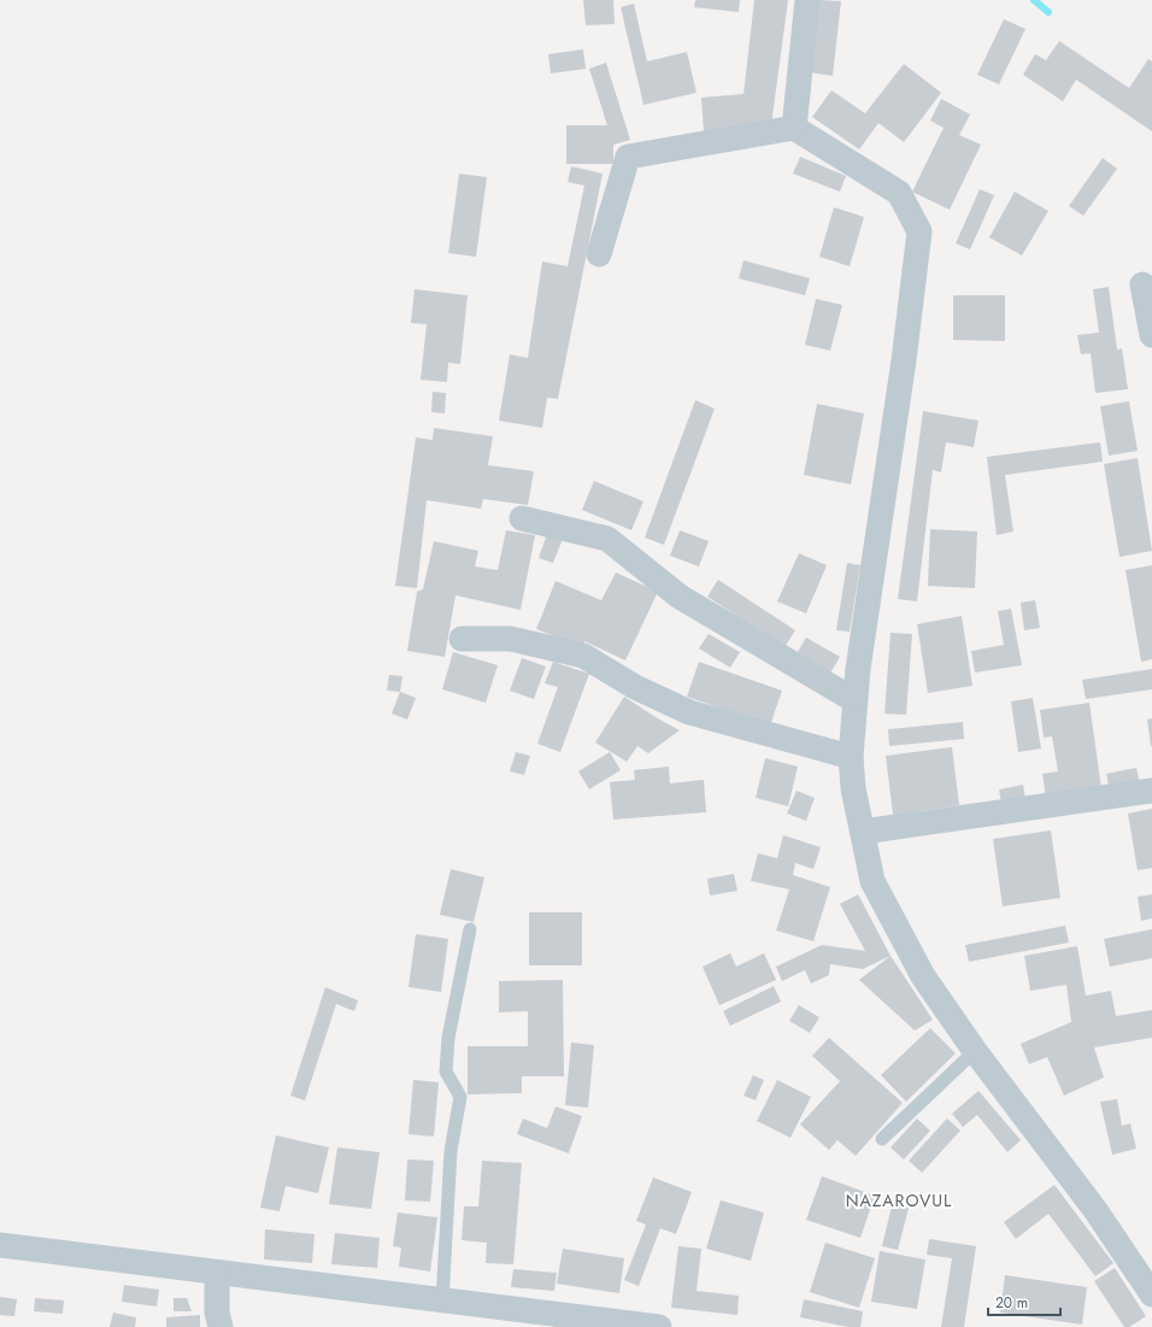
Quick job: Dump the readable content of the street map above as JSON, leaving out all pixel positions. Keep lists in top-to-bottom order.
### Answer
{
  "districts": ["NAZAROVUL"],
  "scale_bar": "20 m"
}
